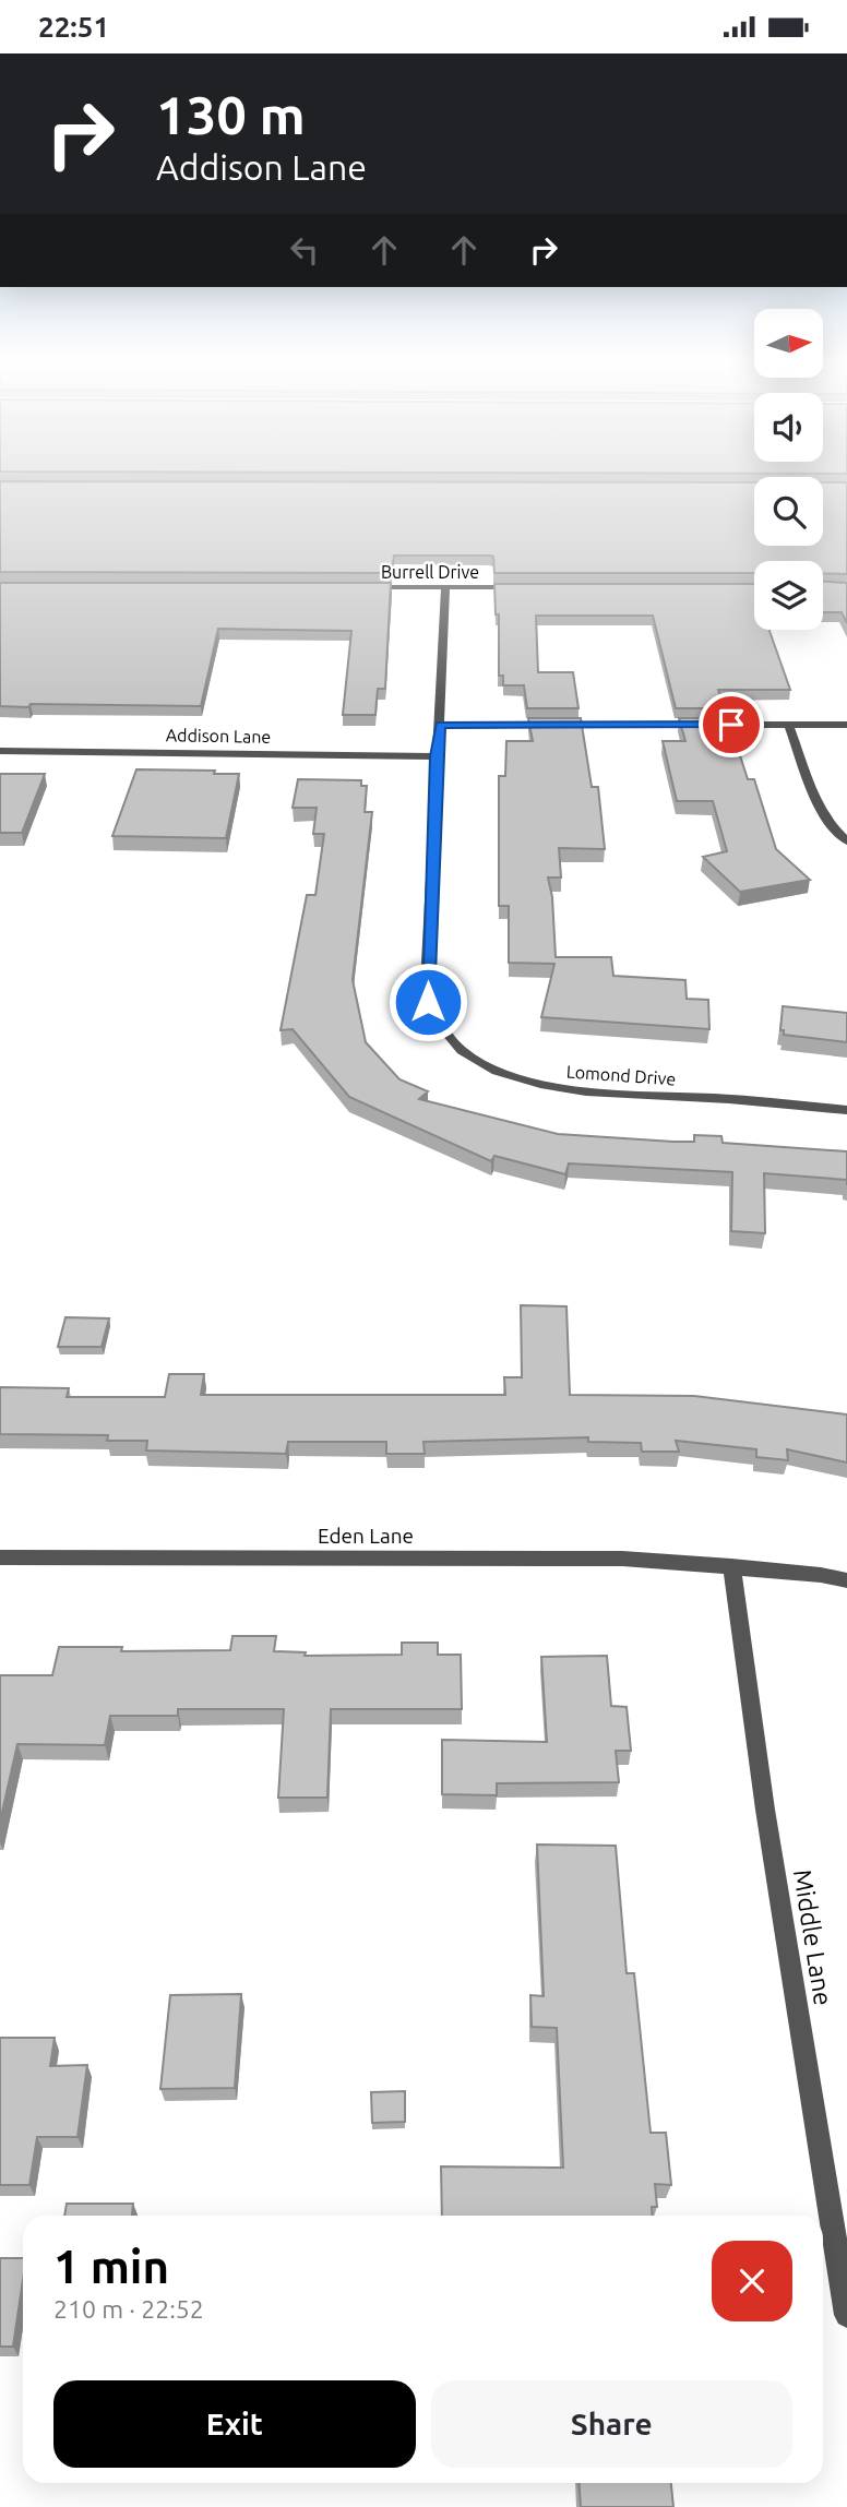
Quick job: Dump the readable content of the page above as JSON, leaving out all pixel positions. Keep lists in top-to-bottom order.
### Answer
{
  "streets": {
    "street": [
      "Burrell Drive",
      "Addison Lane",
      "Lomond Drive",
      "Eden Lane",
      "Middle Lane"
    ]
  },
  "crossings": [
    ["Burrell Drive", "Lomond Drive"],
    ["Addison Lane", "Lomond Drive"],
    ["Eden Lane", "Middle Lane"]
  ],
  "north": "right",
  "page": {
    "status": "22:51",
    "turn": ["130 m", "Addison Lane"],
    "heading": ["1 min", "210 m · 22:52"],
    "buttons": ["Exit", "Share"]
  }
}
